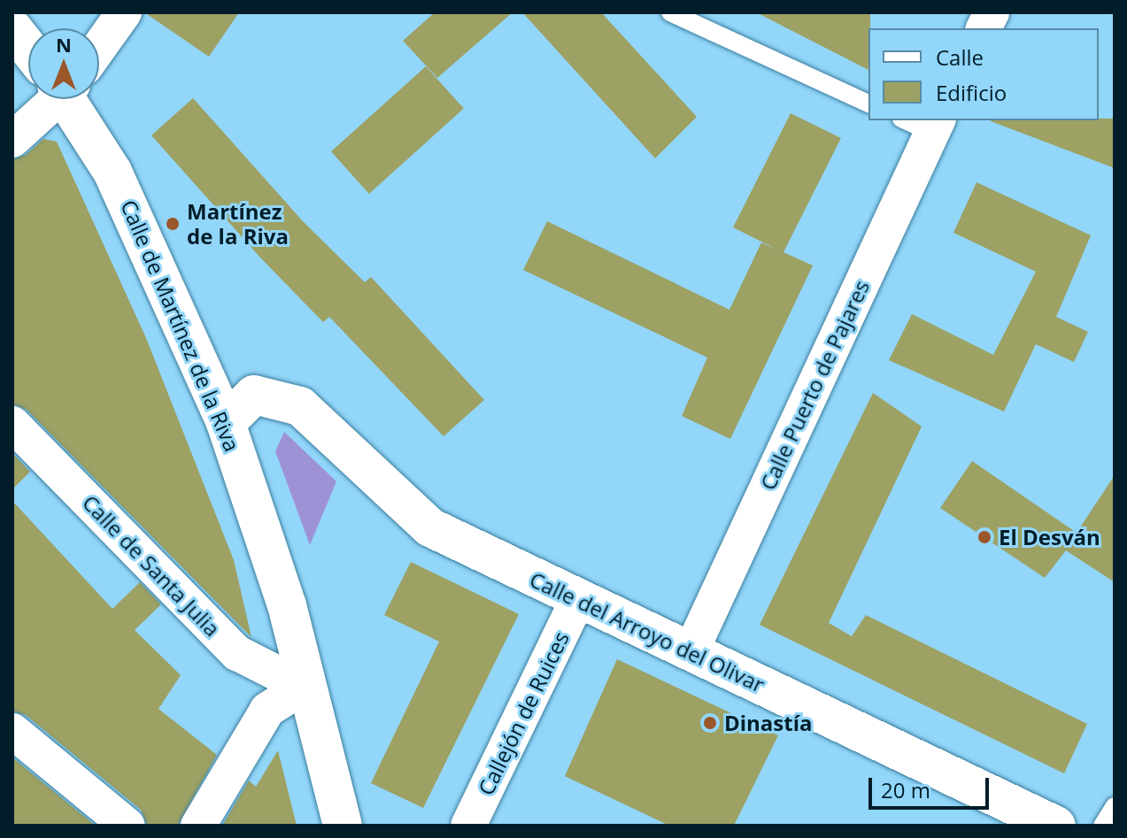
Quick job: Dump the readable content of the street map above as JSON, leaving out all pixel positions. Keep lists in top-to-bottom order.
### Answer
{
  "streets": {
    "street": [
      "Calle de Martínez de la Riva",
      "Calle Puerto de Pajares",
      "Calle de Santa Julia",
      "Calle del Arroyo del Olivar",
      "Callejón de Ruices"
    ]
  },
  "crossings": [
    ["Calle de Martínez de la Riva", "Calle de Santa Julia"],
    ["Calle de Martínez de la Riva", "Calle del Arroyo del Olivar"],
    ["Calle Puerto de Pajares", "Calle del Arroyo del Olivar"],
    ["Calle del Arroyo del Olivar", "Callejón de Ruices"]
  ],
  "places": ["Martínez de la Riva", "El Desván", "Dinastía"],
  "legend": ["Calle", "Edificio"],
  "scale_bar": "20 m",
  "north": "top"
}
